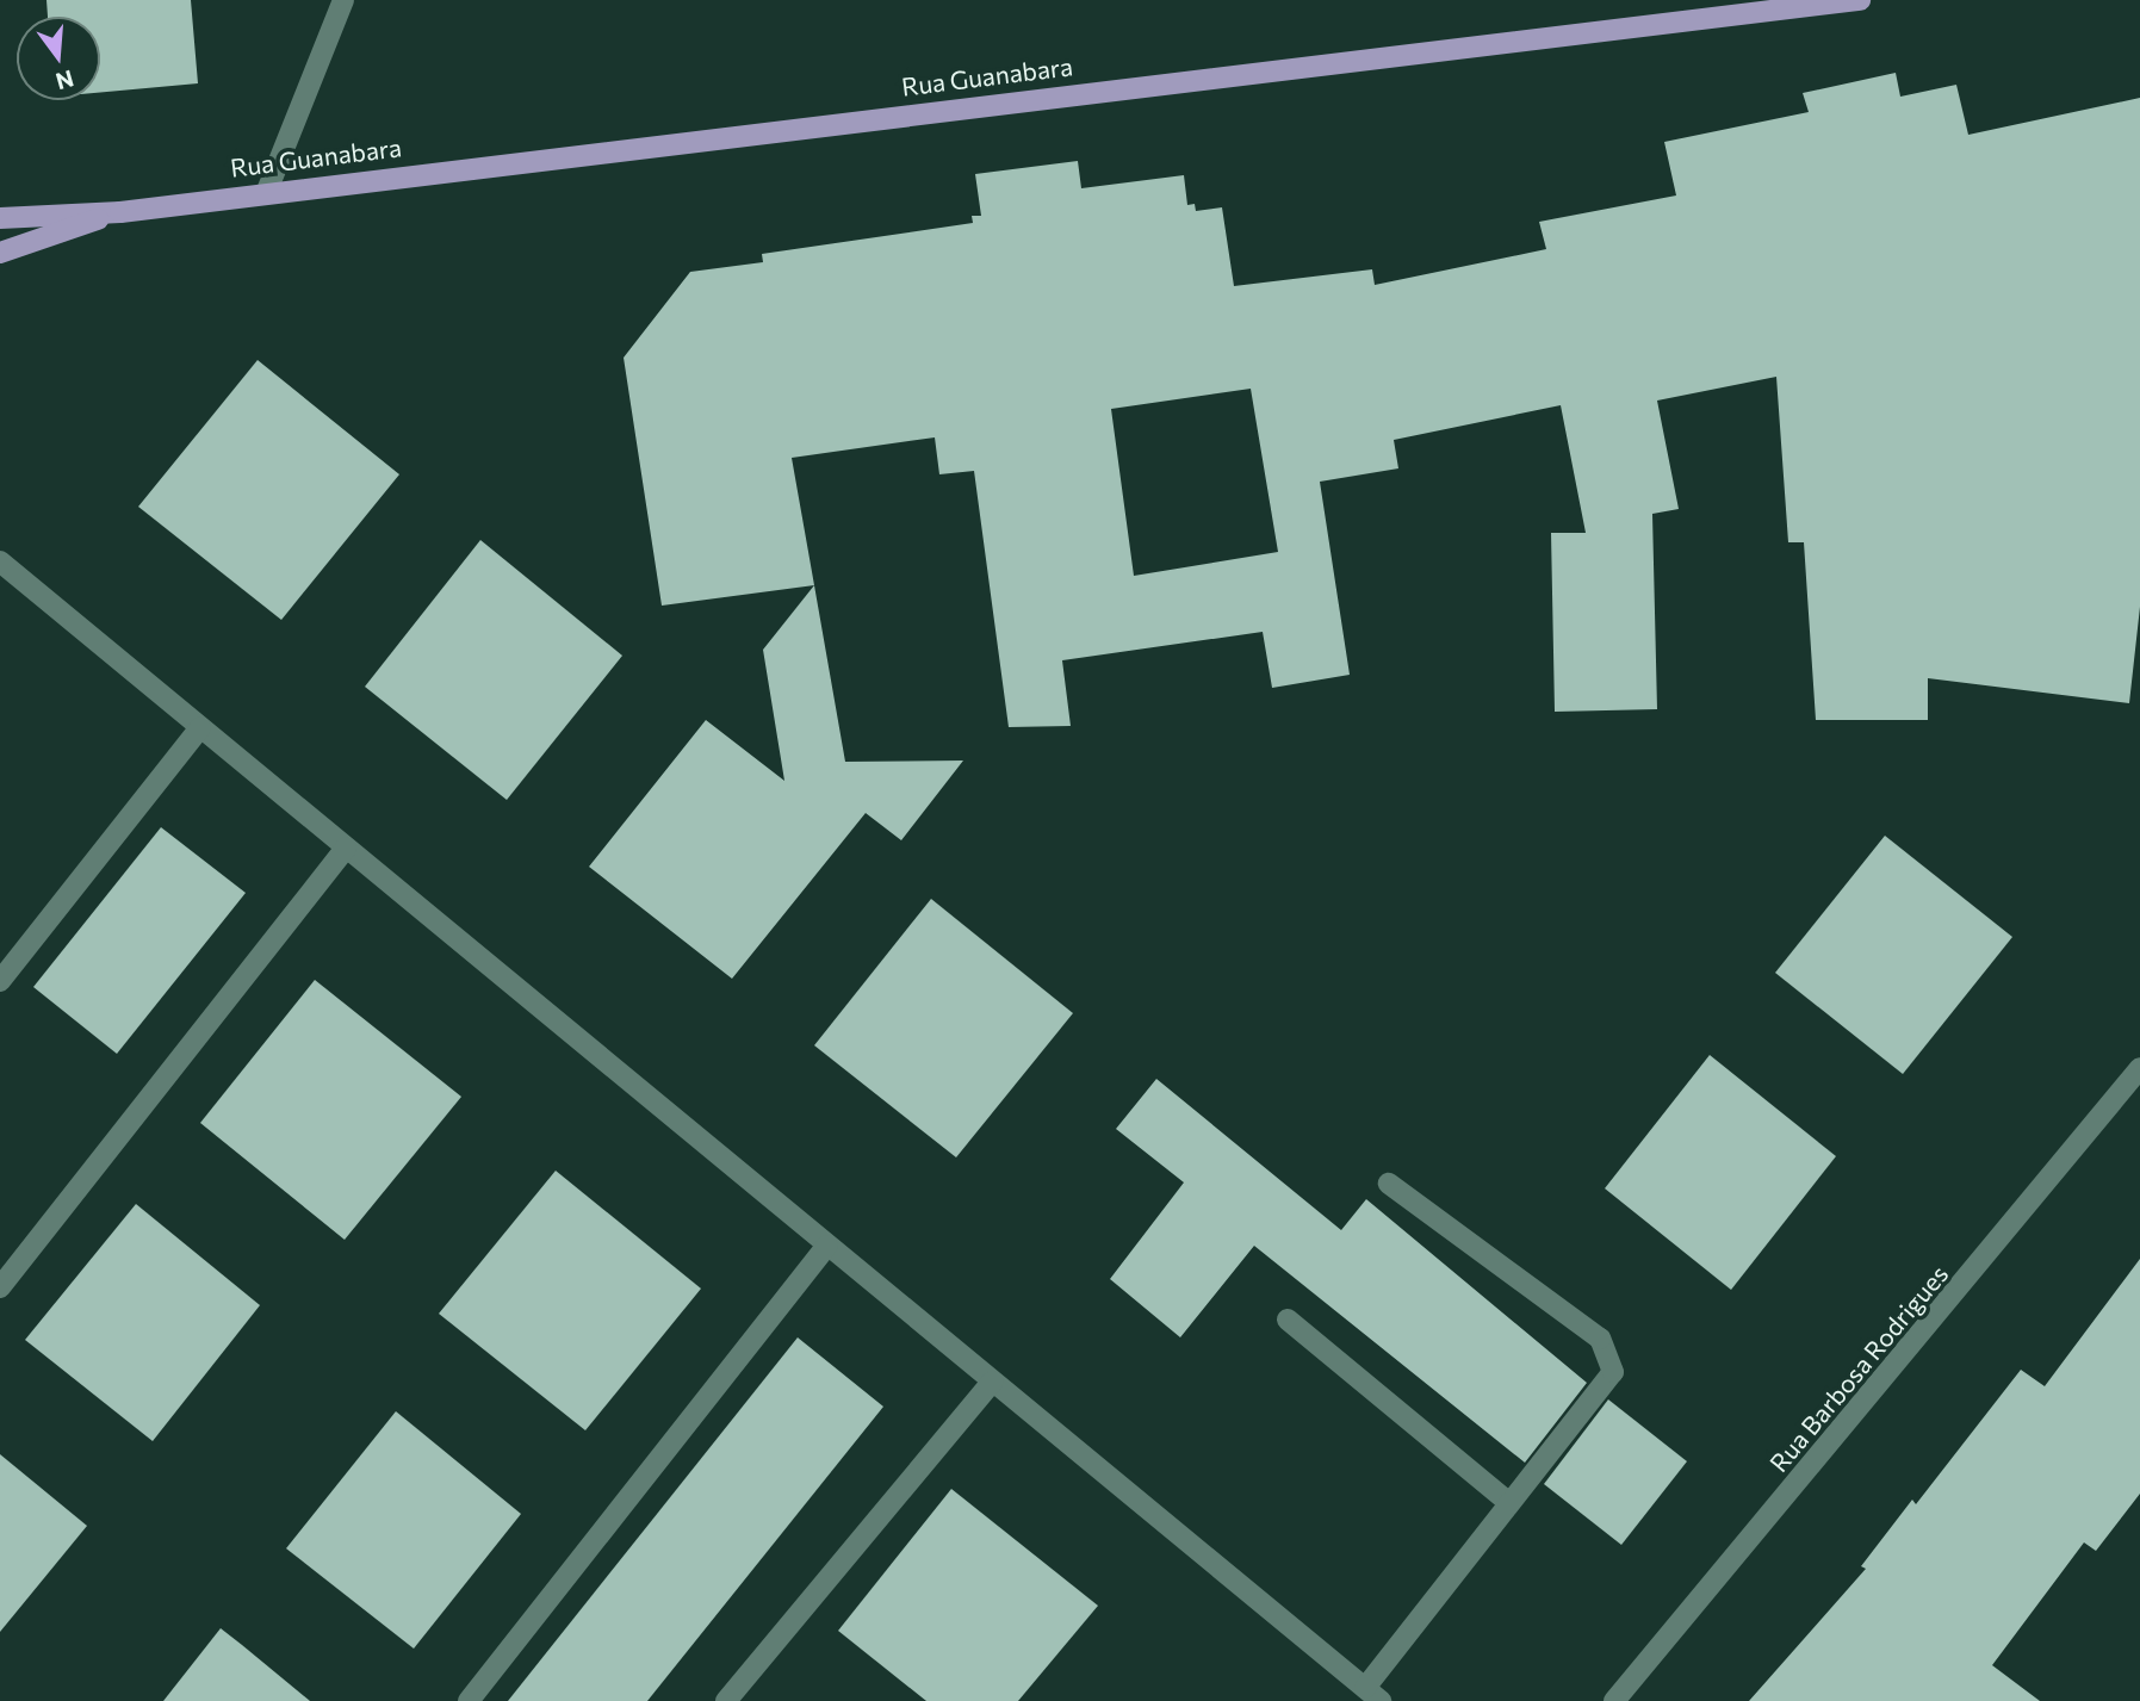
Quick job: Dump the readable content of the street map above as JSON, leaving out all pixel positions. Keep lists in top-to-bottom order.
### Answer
{
  "streets": {
    "main road": ["Rua Guanabara"],
    "street": ["Rua Barbosa Rodrigues"]
  },
  "north": "bottom"
}
